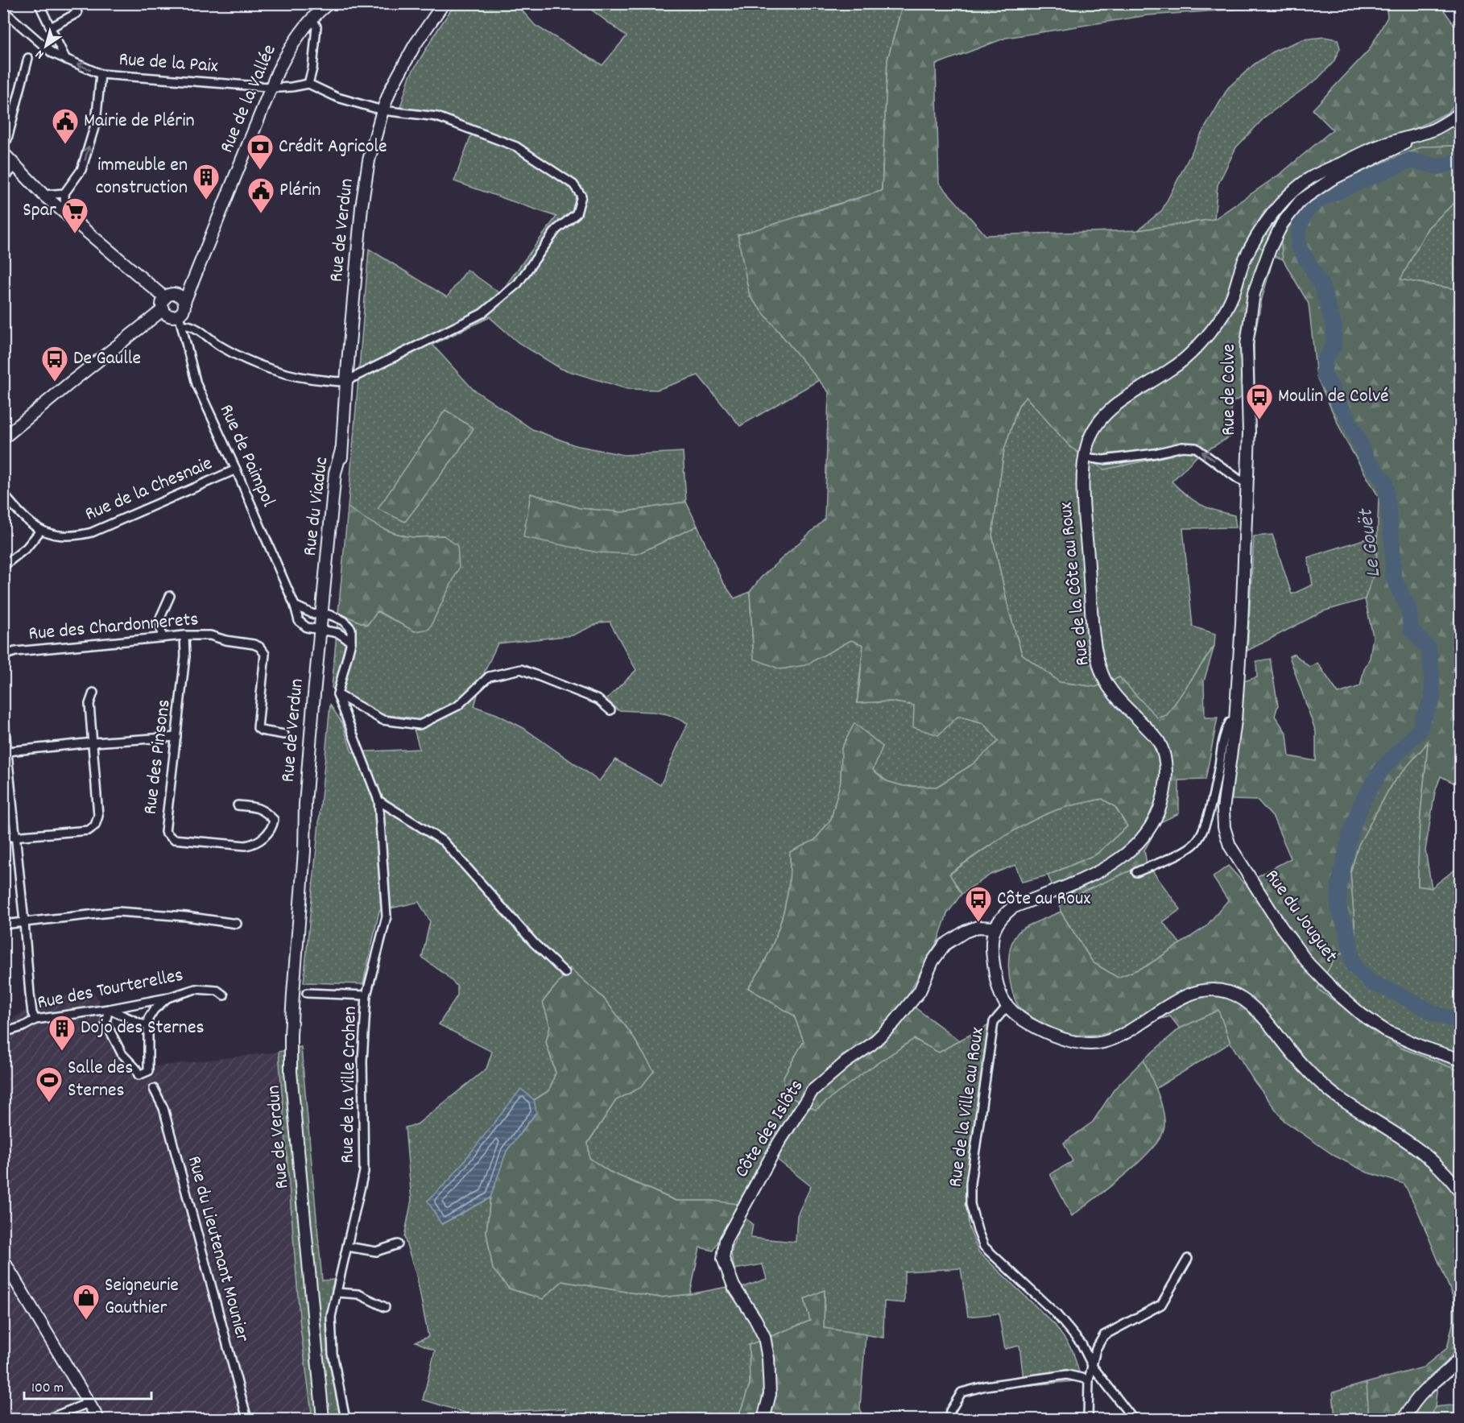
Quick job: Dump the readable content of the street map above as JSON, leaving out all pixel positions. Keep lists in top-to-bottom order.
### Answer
{
  "streets": {
    "main road": [
      "Rue de la Vallée",
      "Rue de Verdun",
      "Rue de Colve",
      "Rue du Viaduc",
      "Rue de la Côte au Roux",
      "Rue du Jouguet",
      "Côte des Islôts"
    ],
    "street": [
      "Rue de la Paix",
      "Rue de Paimpol",
      "Rue de la Chesnaie",
      "Rue des Chardonnerets",
      "Rue des Pinsons",
      "Rue des Tourterelles",
      "Rue de la Ville Crohen",
      "Rue de la Ville au Roux",
      "Rue du Lieutenant Mounier"
    ]
  },
  "crossings": [
    ["Rue de la Paix", "Rue de la Vallée"],
    ["Rue de la Vallée", "Rue de Paimpol"],
    ["Rue de Verdun", "Rue de Paimpol"],
    ["Rue de Verdun", "Rue du Viaduc"],
    ["Rue de Colve", "Rue de la Côte au Roux"],
    ["Rue de Colve", "Rue du Jouguet"],
    ["Rue de Paimpol", "Rue de la Chesnaie"],
    ["Rue de la Côte au Roux", "Côte des Islôts"],
    ["Rue des Chardonnerets", "Rue des Pinsons"]
  ],
  "water": ["Le Gouët"],
  "places": {
    "public building": ["Mairie de Plérin", "Plérin"],
    "bank": ["Crédit Agricole"],
    "building": ["immeuble en construction", "Dojo des Sternes"],
    "supermarket": ["Spar"],
    "bus stop": ["De Gaulle", "Moulin de Colvé", "Côte au Roux"],
    "sports": ["Salle des Sternes"],
    "shop": ["Seigneurie Gauthier"]
  },
  "scale_bar": "100 m",
  "north": "bottom left"
}
